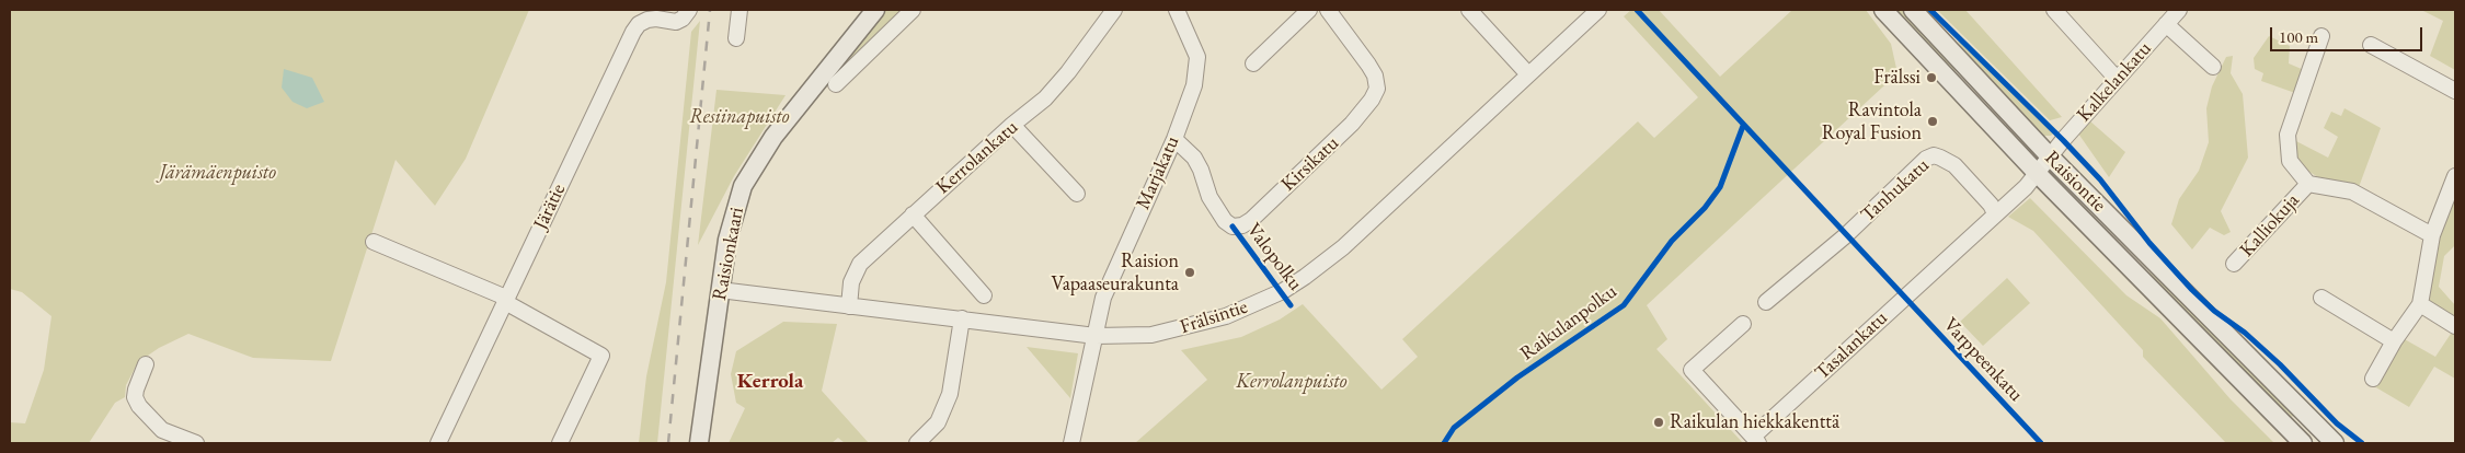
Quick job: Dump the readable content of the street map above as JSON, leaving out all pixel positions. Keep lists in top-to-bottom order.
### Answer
{
  "streets": {
    "main road": ["Raisiontie", "Raisionkaari"],
    "street": [
      "Kalkelankatu",
      "Kerrolankatu",
      "Kirsikatu",
      "Marjakatu",
      "Tanhukatu",
      "Järätie",
      "Kalliokuja",
      "Valopolku",
      "Frälsintie",
      "Tasalankatu"
    ],
    "cycle path": ["Raikulanpolku", "Varppeenkatu"]
  },
  "crossings": [
    ["Kalkelankatu", "Raisiontie"],
    ["Kalkelankatu", "Tasalankatu"],
    ["Kerrolankatu", "Frälsintie"],
    ["Kirsikatu", "Valopolku"],
    ["Marjakatu", "Valopolku"],
    ["Marjakatu", "Frälsintie"],
    ["Raisiontie", "Tasalankatu"],
    ["Tanhukatu", "Tasalankatu"],
    ["Raisionkaari", "Frälsintie"]
  ],
  "districts": ["Kerrola"],
  "parks": ["Resiinapuisto", "Järämäenpuisto", "Kerrolanpuisto"],
  "places": [
    "Frälssi",
    "Ravintola Royal Fusion",
    "Raision Vapaaseurakunta",
    "Raikulan hiekkakenttä"
  ],
  "scale_bar": "100 m"
}
